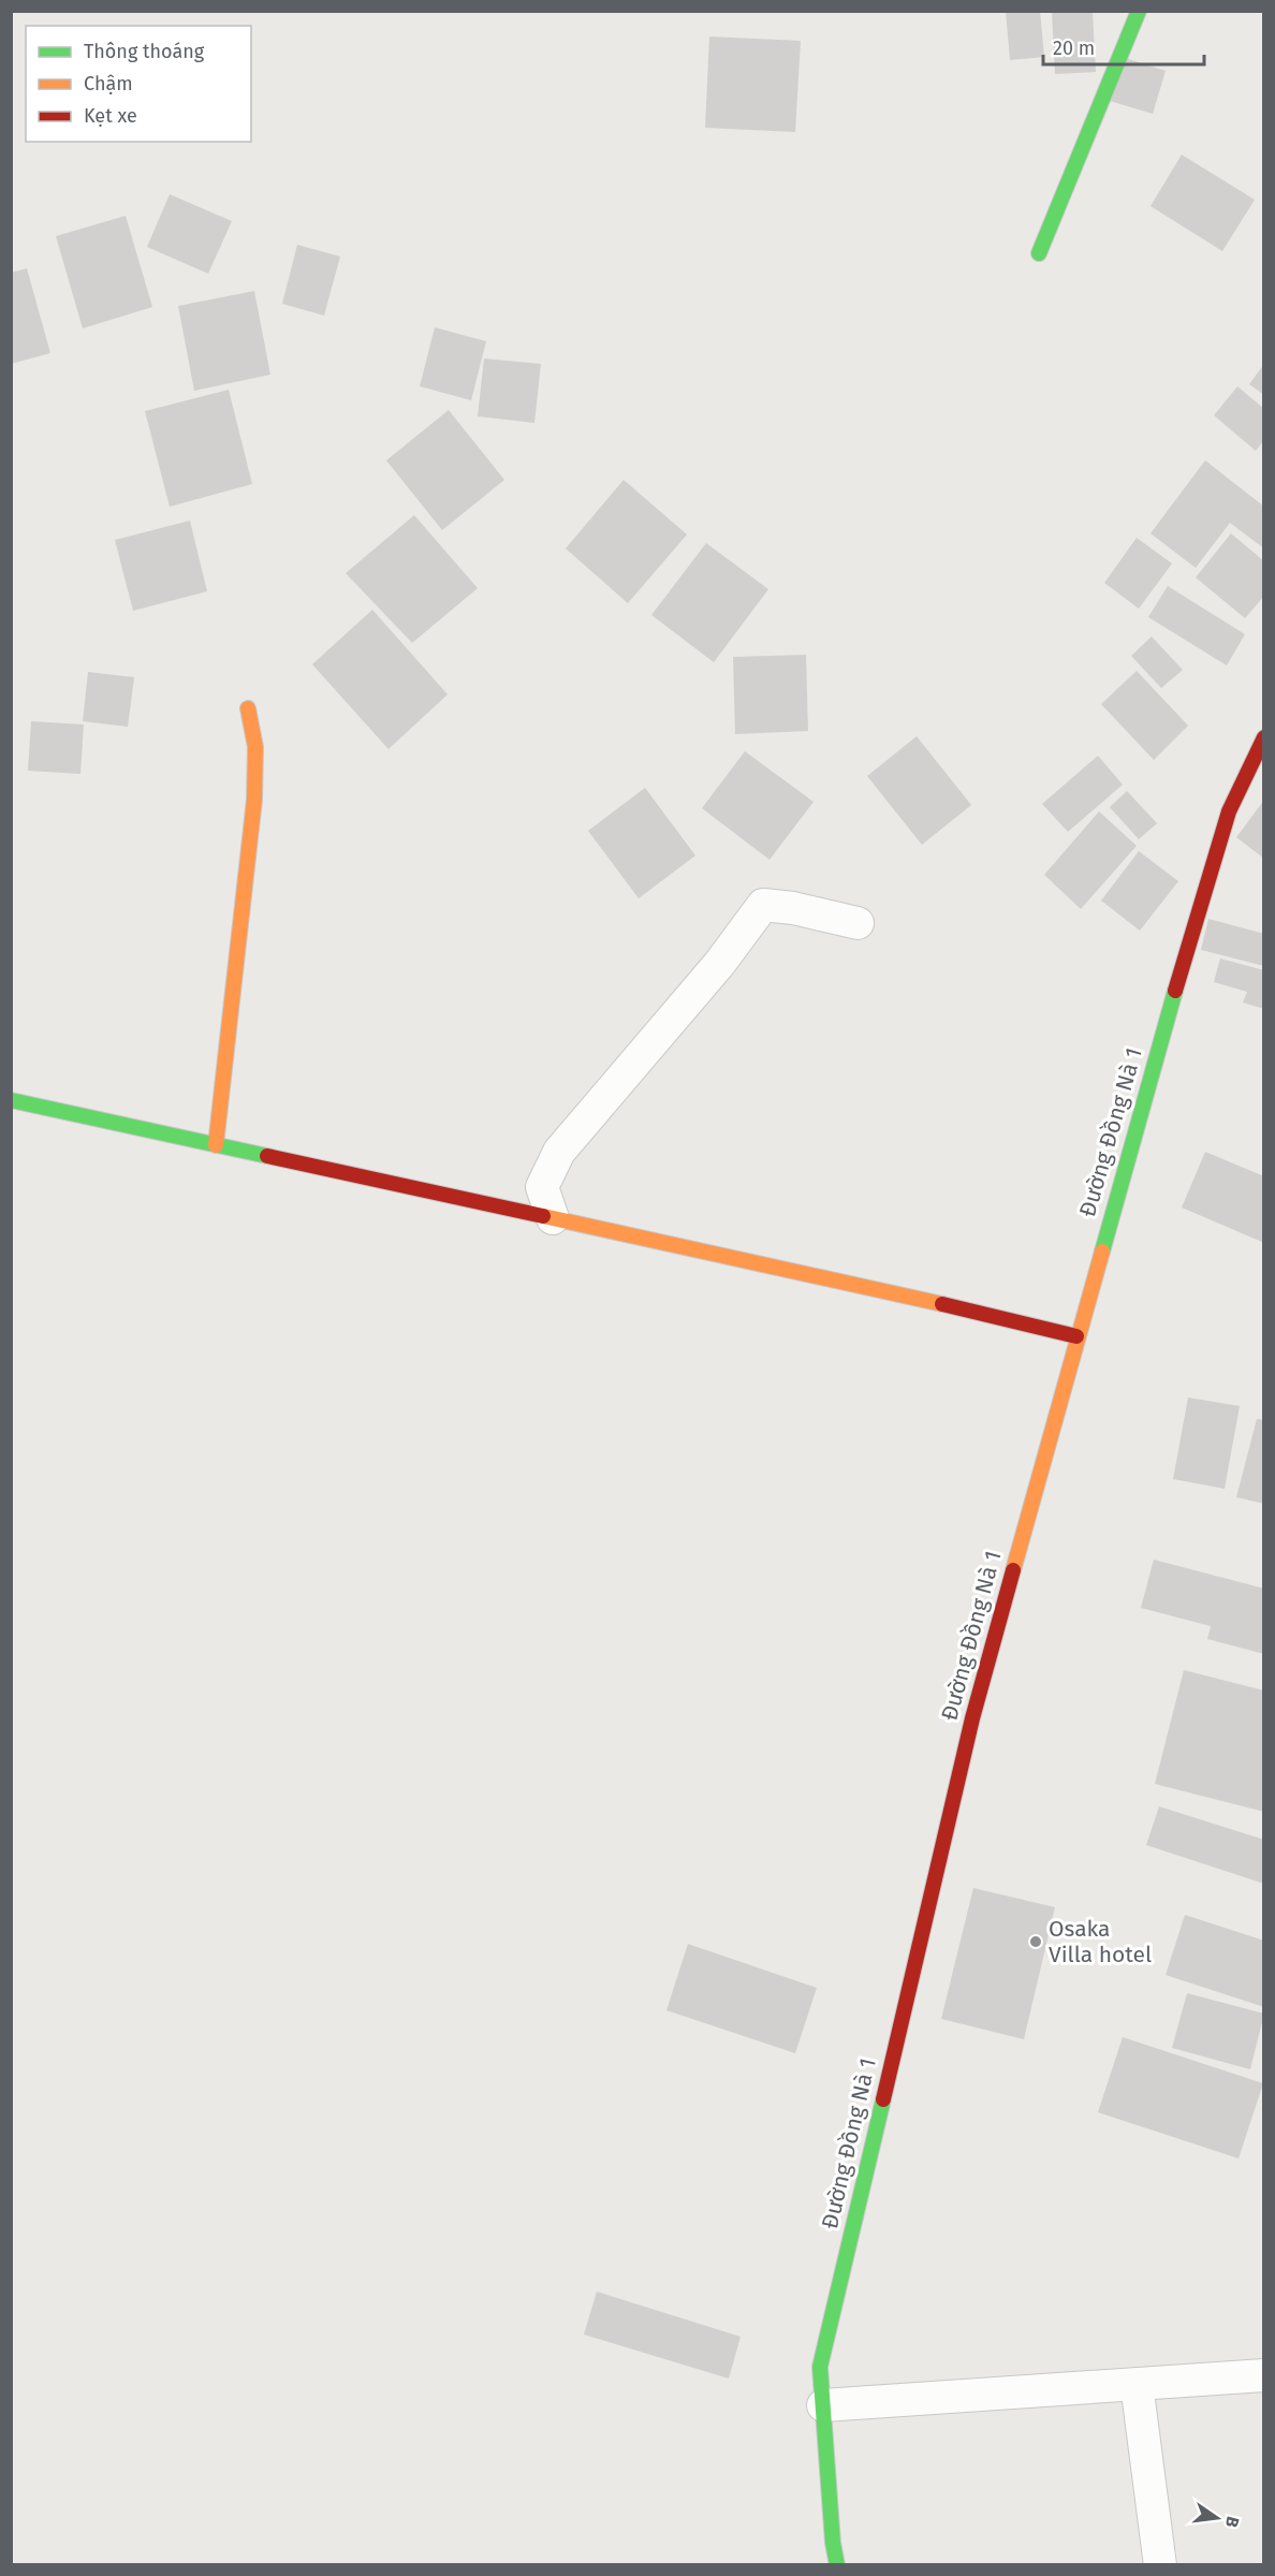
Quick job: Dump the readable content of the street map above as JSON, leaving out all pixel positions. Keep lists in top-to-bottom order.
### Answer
{
  "streets": {
    "street": ["Đường Đồng Nà 1"]
  },
  "places": ["Osaka Villa hotel"],
  "legend": ["Thông thoáng", "Chậm", "Kẹt xe"],
  "scale_bar": "20 m",
  "north": "right"
}
